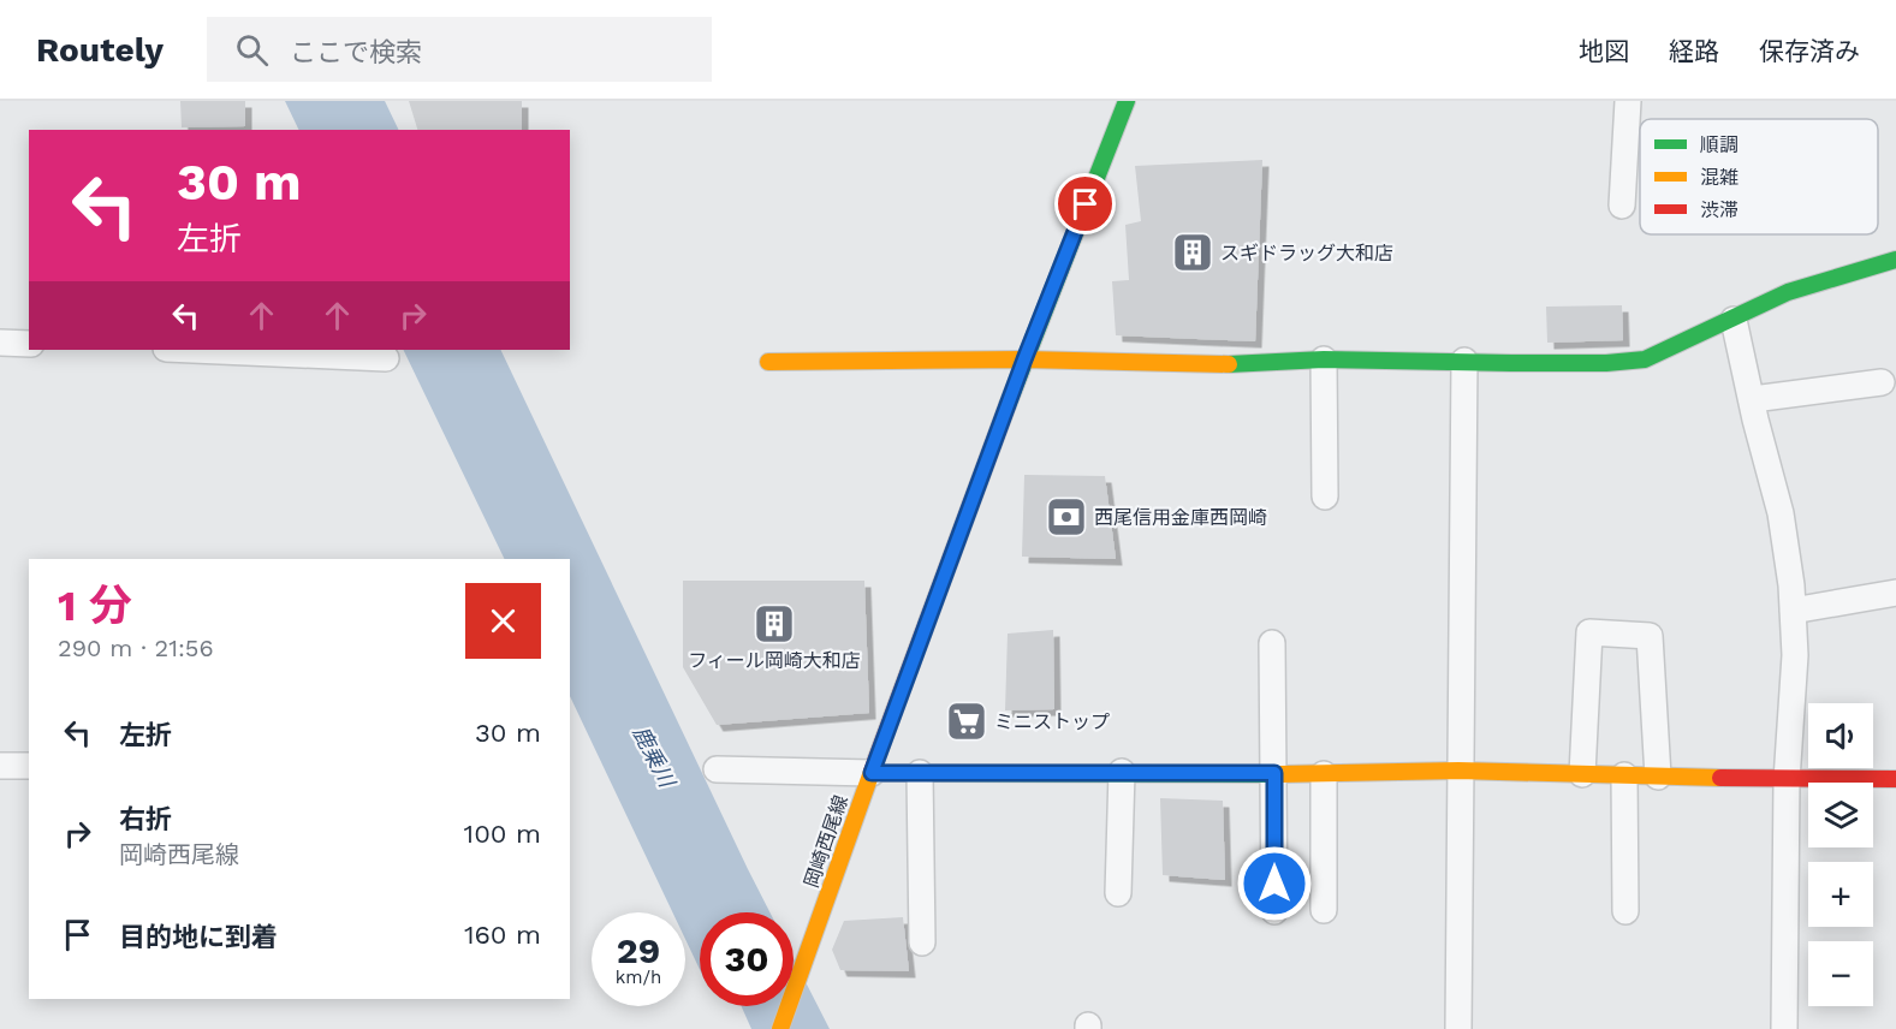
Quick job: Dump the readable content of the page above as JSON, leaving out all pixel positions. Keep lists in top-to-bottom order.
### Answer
{
  "streets": {
    "street": ["岡崎西尾線"]
  },
  "water": ["鹿乗川"],
  "places": {
    "building": ["スギドラッグ大和店", "フィール岡崎大和店"],
    "bank": ["西尾信用金庫西岡崎"],
    "supermarket": ["ミニストップ"]
  },
  "legend": ["順調", "混雑", "渋滞"],
  "page": {
    "header": "Routely",
    "search": "ここで検索",
    "nav": ["地図", "経路", "保存済み"],
    "turn": ["30 m", "左折"],
    "heading": ["1 分", "290 m · 21:56"],
    "list": [
      {
        "name": "左折",
        "value": "30 m"
      },
      {
        "name": "右折",
        "note": "岡崎西尾線",
        "value": "100 m"
      },
      {
        "name": "目的地に到着",
        "value": "160 m"
      }
    ],
    "map_buttons": ["+", "−"],
    "speed": "29 km/h",
    "limit": "30"
  }
}
